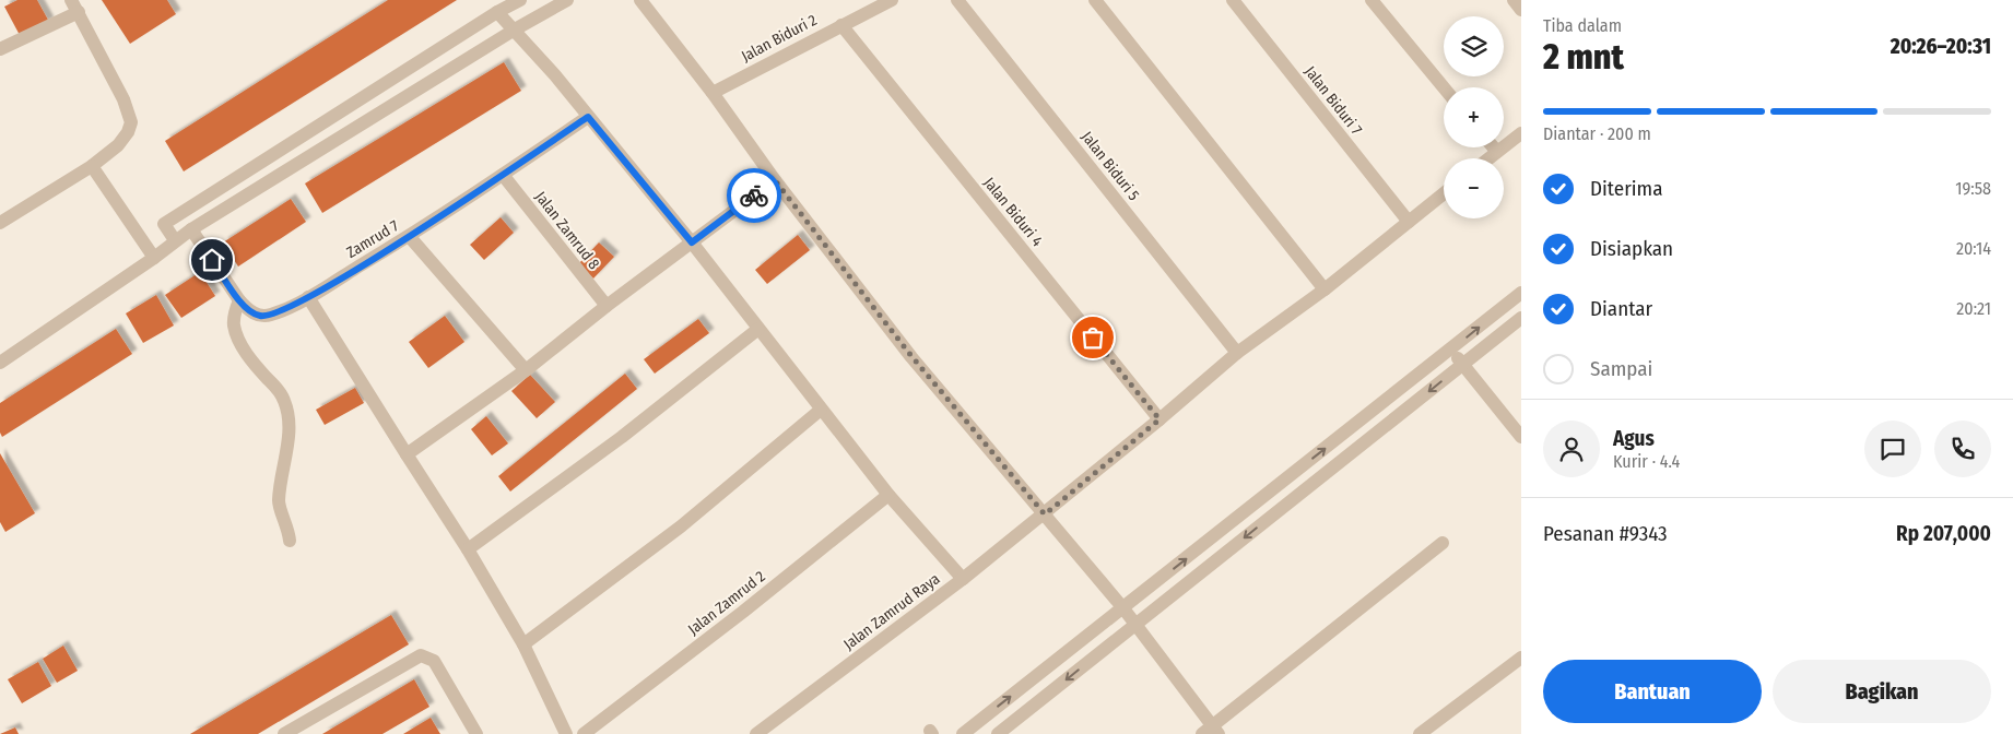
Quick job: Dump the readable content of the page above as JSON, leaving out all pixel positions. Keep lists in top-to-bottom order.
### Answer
{
  "streets": {
    "street": [
      "Jalan Biduri 2",
      "Jalan Biduri 7",
      "Jalan Biduri 5",
      "Jalan Biduri 4",
      "Jalan Zamrud 8",
      "Zamrud 7",
      "Jalan Zamrud 2",
      "Jalan Zamrud Raya"
    ]
  },
  "crossings": [
    ["Jalan Biduri 2", "Jalan Biduri 4"],
    ["Jalan Biduri 7", "Jalan Zamrud Raya"],
    ["Jalan Biduri 5", "Jalan Zamrud Raya"],
    ["Jalan Biduri 4", "Jalan Zamrud Raya"],
    ["Jalan Zamrud 8", "Zamrud 7"]
  ],
  "page": {
    "heading": ["2 mnt", "Tiba dalam", "20:26–20:31"],
    "panel": [
      "Agus",
      "Kurir · 4.4",
      "Pesanan #9343",
      "Rp 207,000"
    ],
    "map_buttons": ["+", "−"],
    "bar": "Diantar · 200 m",
    "list": [
      ["Diterima", "19:58"],
      ["Disiapkan", "20:14"],
      ["Diantar", "20:21"],
      "Sampai"
    ],
    "buttons": ["Bantuan", "Bagikan"]
  }
}
